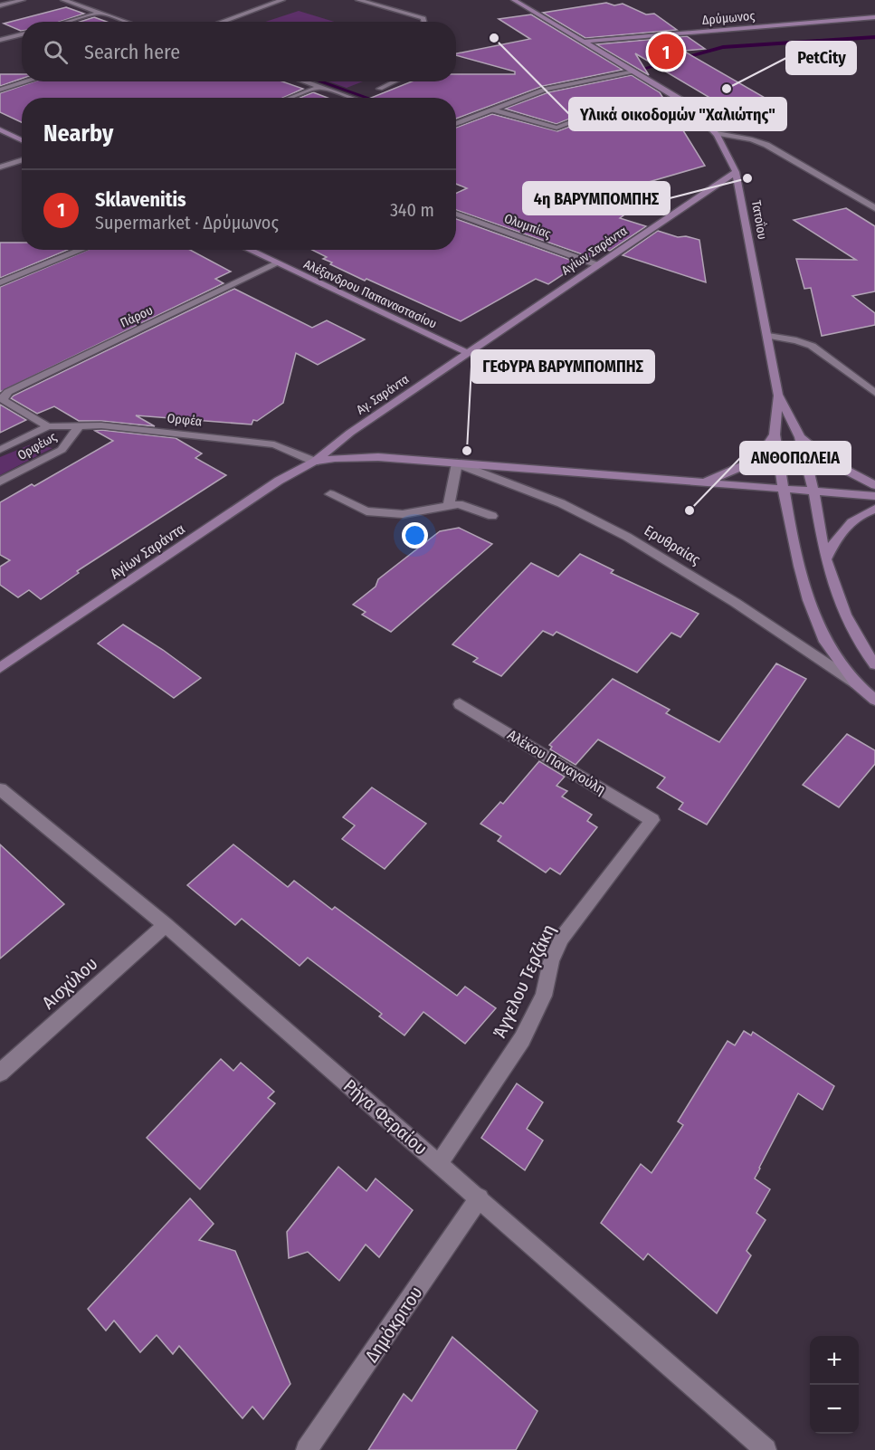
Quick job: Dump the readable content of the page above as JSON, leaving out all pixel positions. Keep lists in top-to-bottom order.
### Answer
{
  "streets": {
    "main road": [
      "Δρύμωνος",
      "Τατοΐου",
      "Αγίων Σαράντα",
      "Αλέξανδρου Παπαναστασίου",
      "Αγ. Σαράντα",
      "Ερυθραίας"
    ],
    "street": [
      "Ολυμπίας",
      "Πάρου",
      "Ορφέα",
      "Ορφέως",
      "Αλέκου Παναγούλη",
      "Άγγελου Τερζάκη",
      "Αισχύλου",
      "Ρήγα Φεραίου",
      "Δημόκριτου"
    ]
  },
  "crossings": [
    ["Δρύμωνος", "Τατοΐου"],
    ["Τατοΐου", "Αγίων Σαράντα"],
    ["Τατοΐου", "Ερυθραίας"],
    ["Ολυμπίας", "Αγίων Σαράντα"],
    ["Αγίων Σαράντα", "Αλέξανδρου Παπαναστασίου"],
    ["Αγίων Σαράντα", "Αγ. Σαράντα"],
    ["Αγίων Σαράντα", "Ορφέα"],
    ["Αγίων Σαράντα", "Ερυθραίας"],
    ["Αλέξανδρου Παπαναστασίου", "Πάρου"],
    ["Αλέξανδρου Παπαναστασίου", "Αγ. Σαράντα"],
    ["Πάρου", "Ορφέα"],
    ["Πάρου", "Ορφέως"],
    ["Αγ. Σαράντα", "Ορφέα"],
    ["Αγ. Σαράντα", "Ερυθραίας"],
    ["Ορφέα", "Ορφέως"],
    ["Ορφέα", "Ερυθραίας"],
    ["Αλέκου Παναγούλη", "Άγγελου Τερζάκη"],
    ["Άγγελου Τερζάκη", "Ρήγα Φεραίου"],
    ["Αισχύλου", "Ρήγα Φεραίου"],
    ["Ρήγα Φεραίου", "Δημόκριτου"]
  ],
  "places": [
    "Υλικά οικοδομών \"Χαλιώτης\"",
    "PetCity",
    "4η ΒΑΡΥΜΠΟΜΠΗΣ",
    "ΓΕΦΥΡΑ ΒΑΡΥΜΠΟΜΠΗΣ",
    "ΑΝΘΟΠΩΛΕΙΑ"
  ],
  "page": {
    "search": "Search here",
    "pins": "1",
    "heading": "Nearby",
    "list": [
      {
        "mark": "1",
        "name": "Sklavenitis",
        "note": "Supermarket · Δρύμωνος",
        "value": "340 m"
      }
    ],
    "map_buttons": ["+", "−"]
  }
}
